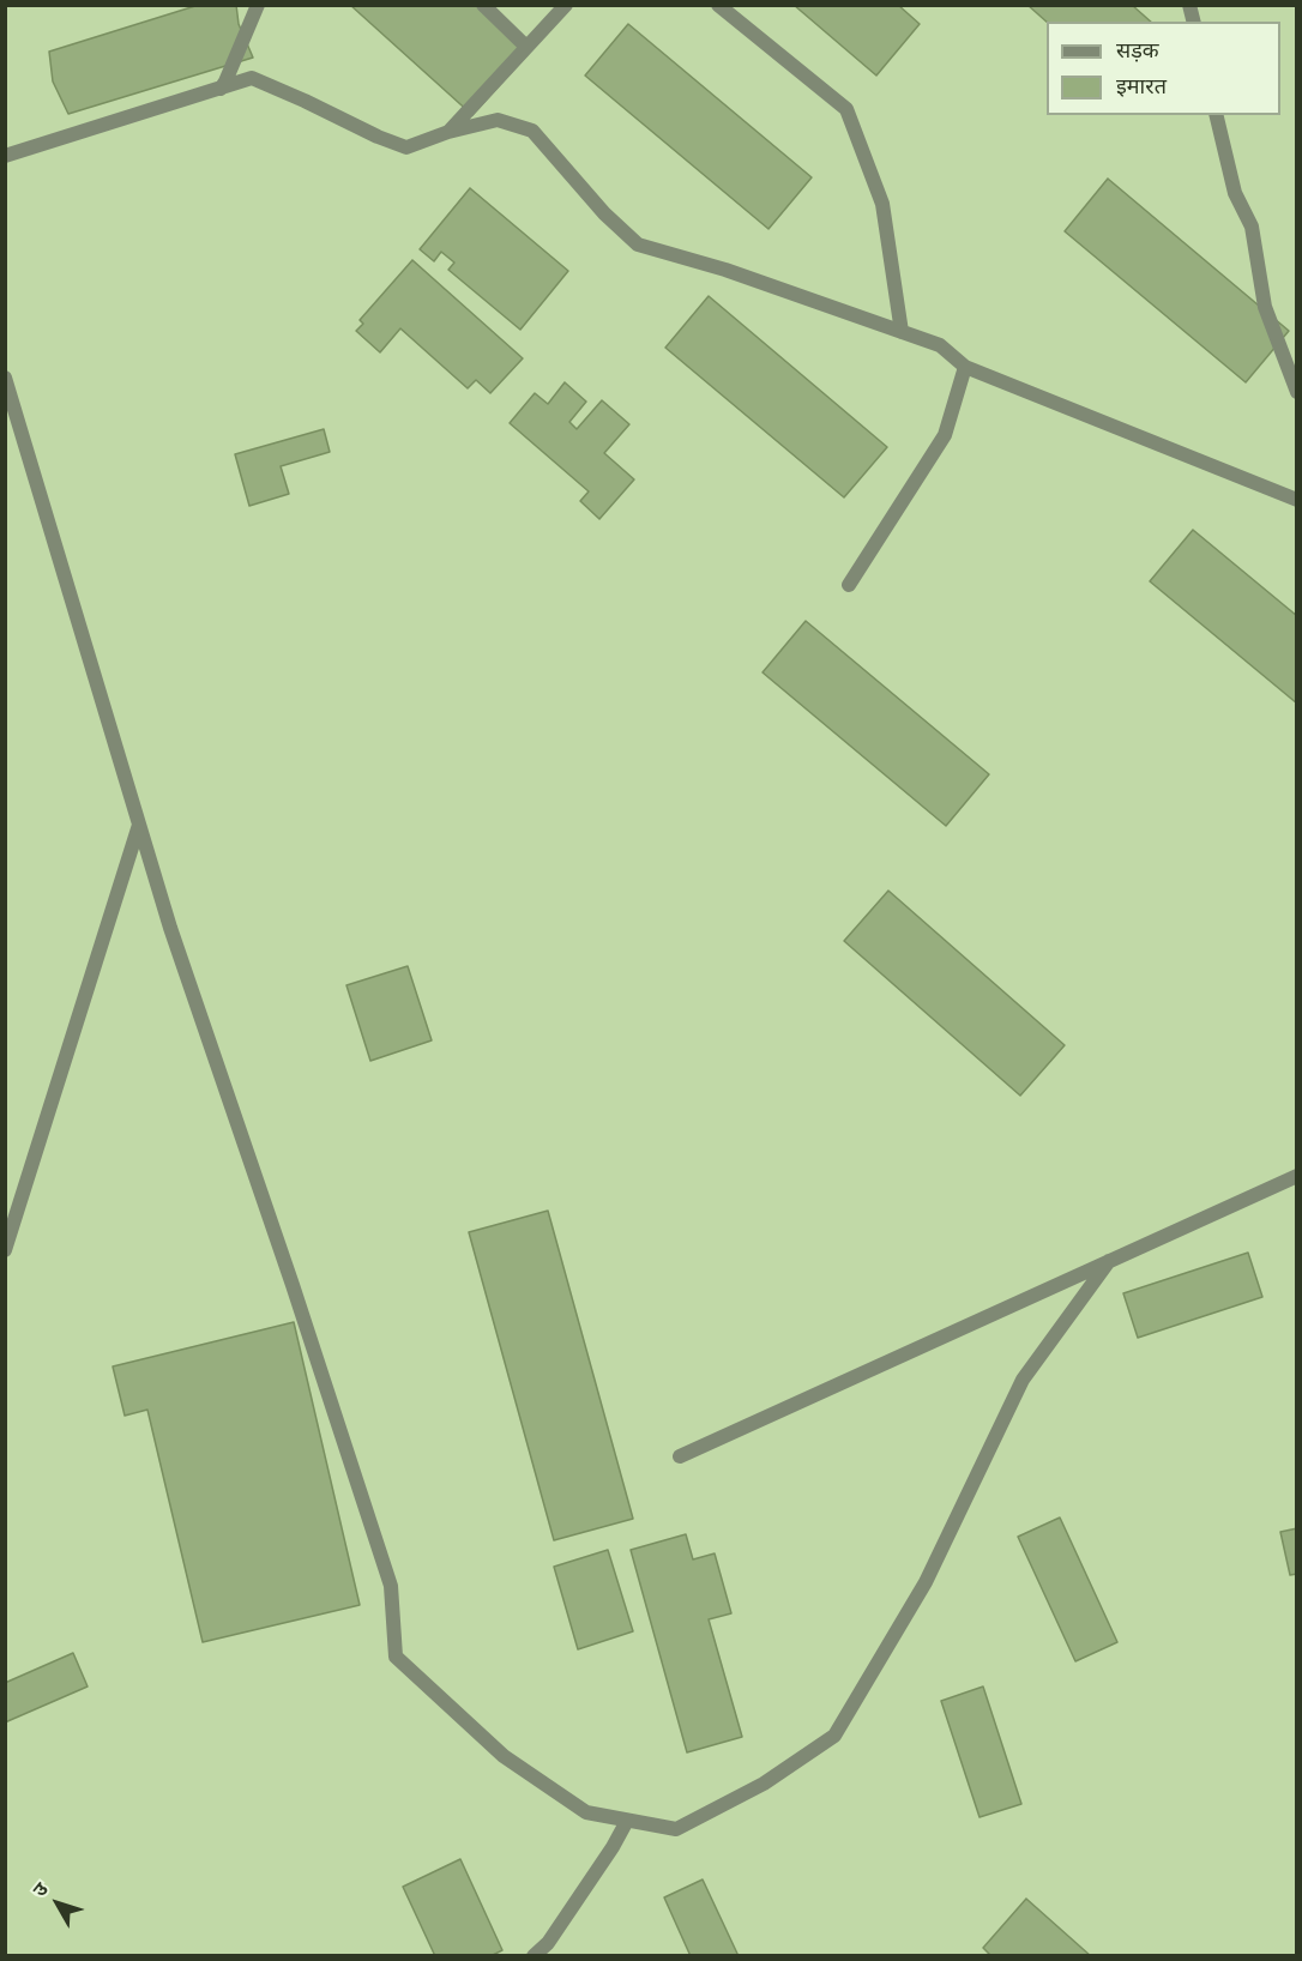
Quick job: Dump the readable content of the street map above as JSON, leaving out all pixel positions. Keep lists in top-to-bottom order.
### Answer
{
  "legend": ["सड़क", "इमारत"],
  "north": "top left"
}
